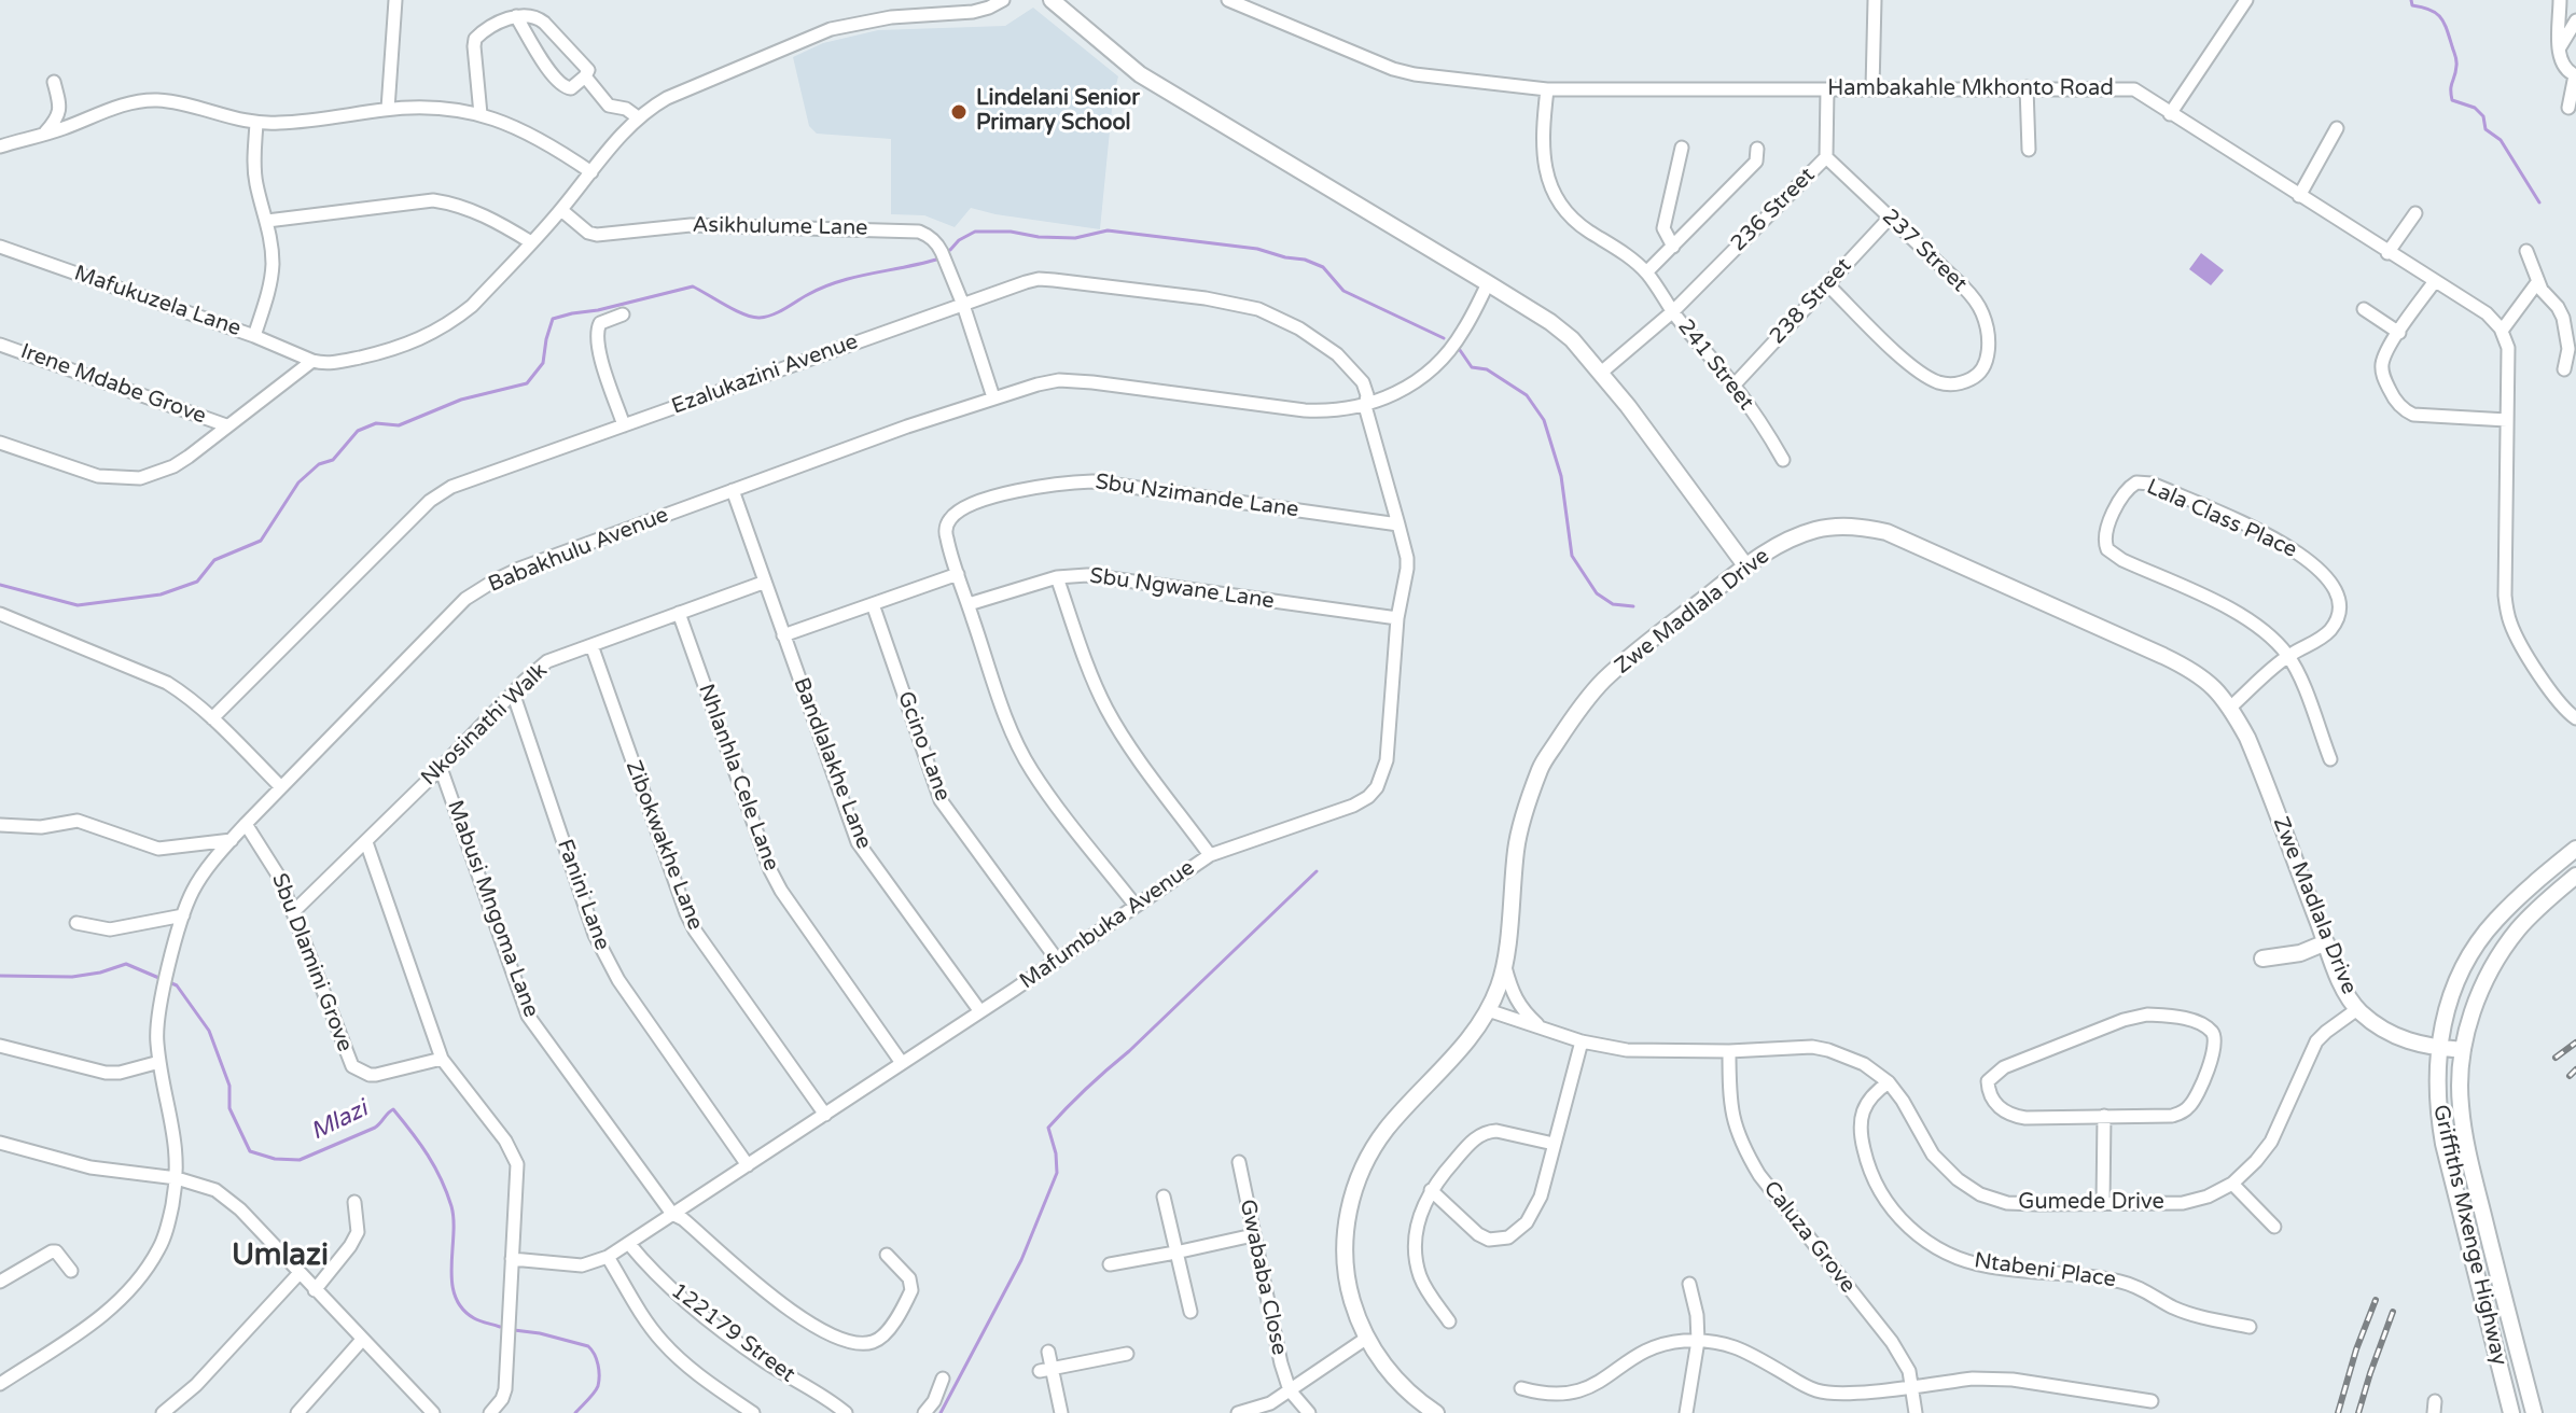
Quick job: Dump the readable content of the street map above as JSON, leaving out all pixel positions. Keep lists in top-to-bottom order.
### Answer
{
  "streets": {
    "street": [
      "Hambakahle Mkhonto Road",
      "236 Street",
      "Asikhulume Lane",
      "237 Street",
      "Mafukuzela Lane",
      "238 Street",
      "241 Street",
      "Ezalukazini Avenue",
      "Irene Mdabe Grove",
      "Sbu Nzimande Lane",
      "Lala Class Place",
      "Babakhulu Avenue",
      "Sbu Ngwane Lane",
      "Zwe Madlala Drive",
      "Nkosinathi Walk",
      "Gcino Lane",
      "Bandlalakhe Lane",
      "Nhlanhla Cele Lane",
      "Zibokwakhe Lane",
      "Fanini Lane",
      "Mabusi Mngoma Lane",
      "Mafumbuka Avenue",
      "Sbu Dlamini Grove",
      "Gumede Drive",
      "Griffiths Mxenge Highway",
      "Caluza Grove",
      "Ntabeni Place",
      "Gwababa Close",
      "122179 Street"
    ]
  },
  "crossings": [
    ["Hambakahle Mkhonto Road", "236 Street"],
    ["Hambakahle Mkhonto Road", "241 Street"],
    ["236 Street", "237 Street"],
    ["236 Street", "241 Street"],
    ["Asikhulume Lane", "Ezalukazini Avenue"],
    ["Asikhulume Lane", "Babakhulu Avenue"],
    ["237 Street", "238 Street"],
    ["238 Street", "241 Street"],
    ["Ezalukazini Avenue", "Babakhulu Avenue"],
    ["Ezalukazini Avenue", "Mafumbuka Avenue"],
    ["Sbu Nzimande Lane", "Mafumbuka Avenue"],
    ["Lala Class Place", "Zwe Madlala Drive"],
    ["Babakhulu Avenue", "Bandlalakhe Lane"],
    ["Babakhulu Avenue", "Mafumbuka Avenue"],
    ["Babakhulu Avenue", "Sbu Dlamini Grove"],
    ["Sbu Ngwane Lane", "Mafumbuka Avenue"],
    ["Zwe Madlala Drive", "Gumede Drive"],
    ["Zwe Madlala Drive", "Griffiths Mxenge Highway"],
    ["Nkosinathi Walk", "Bandlalakhe Lane"],
    ["Nkosinathi Walk", "Nhlanhla Cele Lane"],
    ["Nkosinathi Walk", "Zibokwakhe Lane"],
    ["Nkosinathi Walk", "Fanini Lane"],
    ["Nkosinathi Walk", "Mabusi Mngoma Lane"],
    ["Nkosinathi Walk", "Sbu Dlamini Grove"],
    ["Gcino Lane", "Mafumbuka Avenue"],
    ["Bandlalakhe Lane", "Mafumbuka Avenue"],
    ["Nhlanhla Cele Lane", "Mafumbuka Avenue"],
    ["Zibokwakhe Lane", "Mafumbuka Avenue"],
    ["Fanini Lane", "Mafumbuka Avenue"],
    ["Mabusi Mngoma Lane", "Mafumbuka Avenue"],
    ["Mafumbuka Avenue", "122179 Street"],
    ["Gumede Drive", "Caluza Grove"],
    ["Gumede Drive", "Ntabeni Place"]
  ],
  "districts": ["Umlazi"],
  "water": ["Mlazi"],
  "places": ["Lindelani Senior Primary School"]
}
